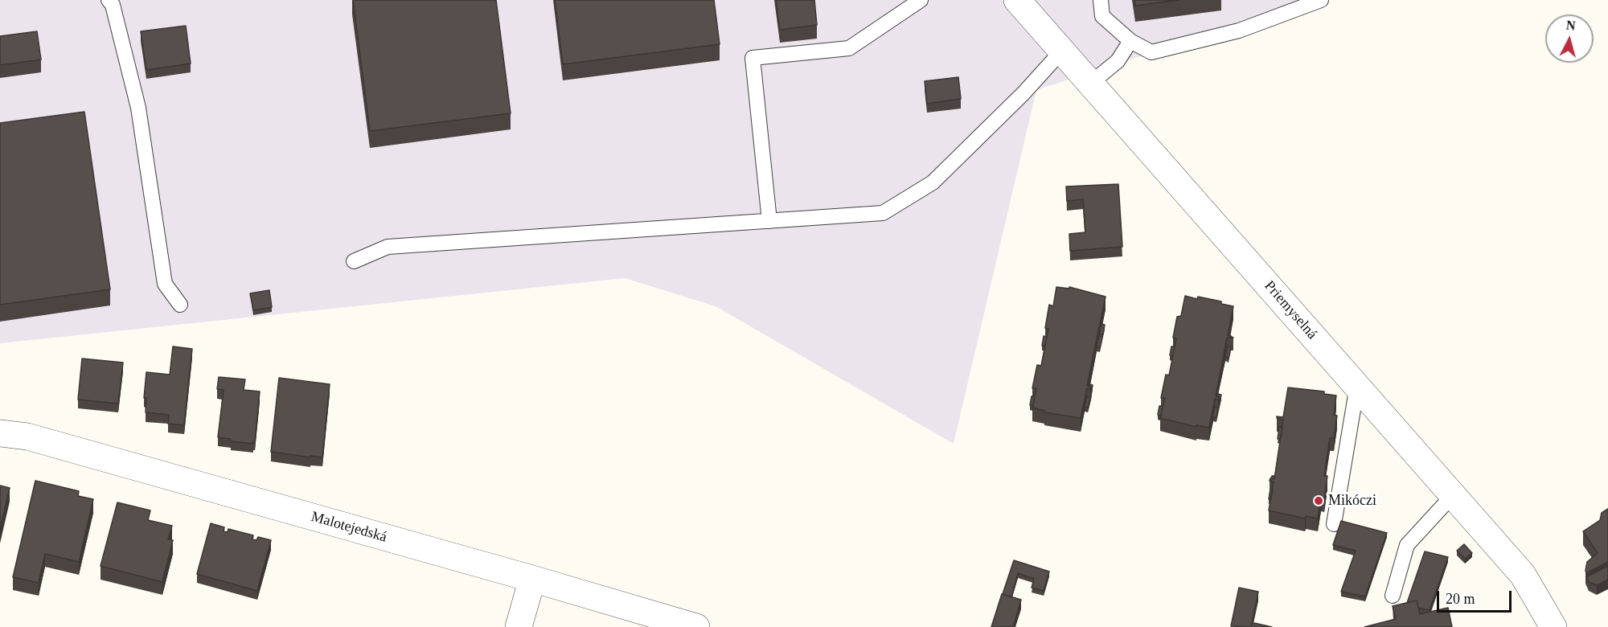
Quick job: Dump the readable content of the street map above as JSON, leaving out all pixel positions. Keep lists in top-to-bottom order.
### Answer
{
  "streets": {
    "street": ["Priemyselná", "Malotejedská"]
  },
  "places": ["Mikóczi"],
  "scale_bar": "20 m",
  "north": "top"
}
